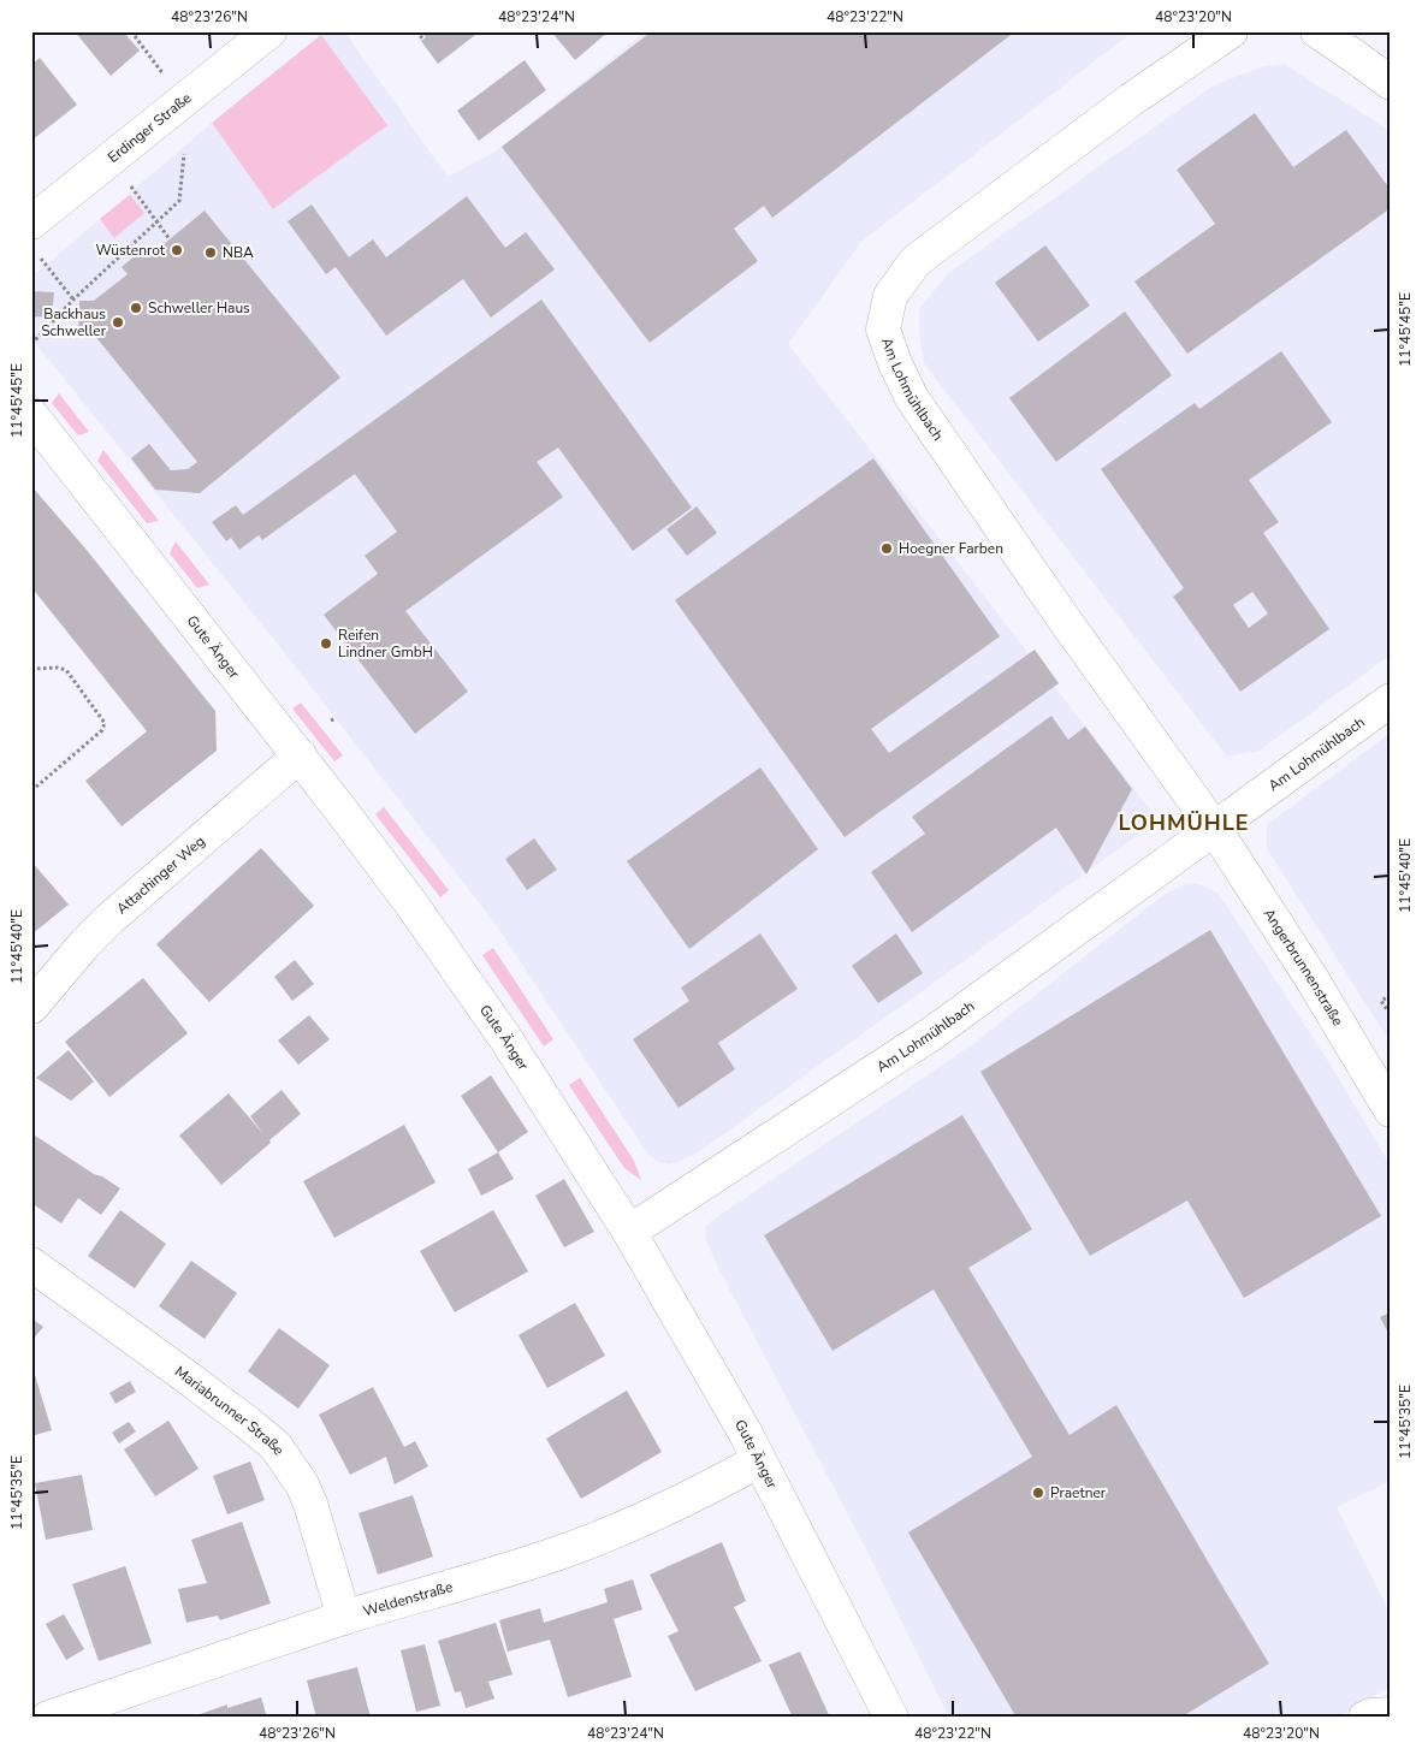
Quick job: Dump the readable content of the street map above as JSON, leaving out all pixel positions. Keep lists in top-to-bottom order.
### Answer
{
  "streets": {
    "street": [
      "Erdinger Straße",
      "Am Lohmühlbach",
      "Gute Änger",
      "Attachinger Weg",
      "Angerbrunnenstraße",
      "Mariabrunner Straße",
      "Weldenstraße"
    ]
  },
  "crossings": [
    ["Am Lohmühlbach", "Gute Änger"],
    ["Am Lohmühlbach", "Angerbrunnenstraße"],
    ["Gute Änger", "Attachinger Weg"],
    ["Gute Änger", "Weldenstraße"],
    ["Mariabrunner Straße", "Weldenstraße"]
  ],
  "districts": ["LOHMÜHLE"],
  "places": [
    "Wüstenrot",
    "NBA",
    "Schweller Haus",
    "Backhaus Schweller",
    "Hoegner Farben",
    "Reifen Lindner GmbH",
    "Praetner"
  ],
  "coordinates": [
    "48°23'26\"N",
    "48°23'24\"N",
    "48°23'22\"N",
    "48°23'20\"N",
    "11°45'45\"E",
    "11°45'40\"E",
    "11°45'35\"E"
  ]
}
